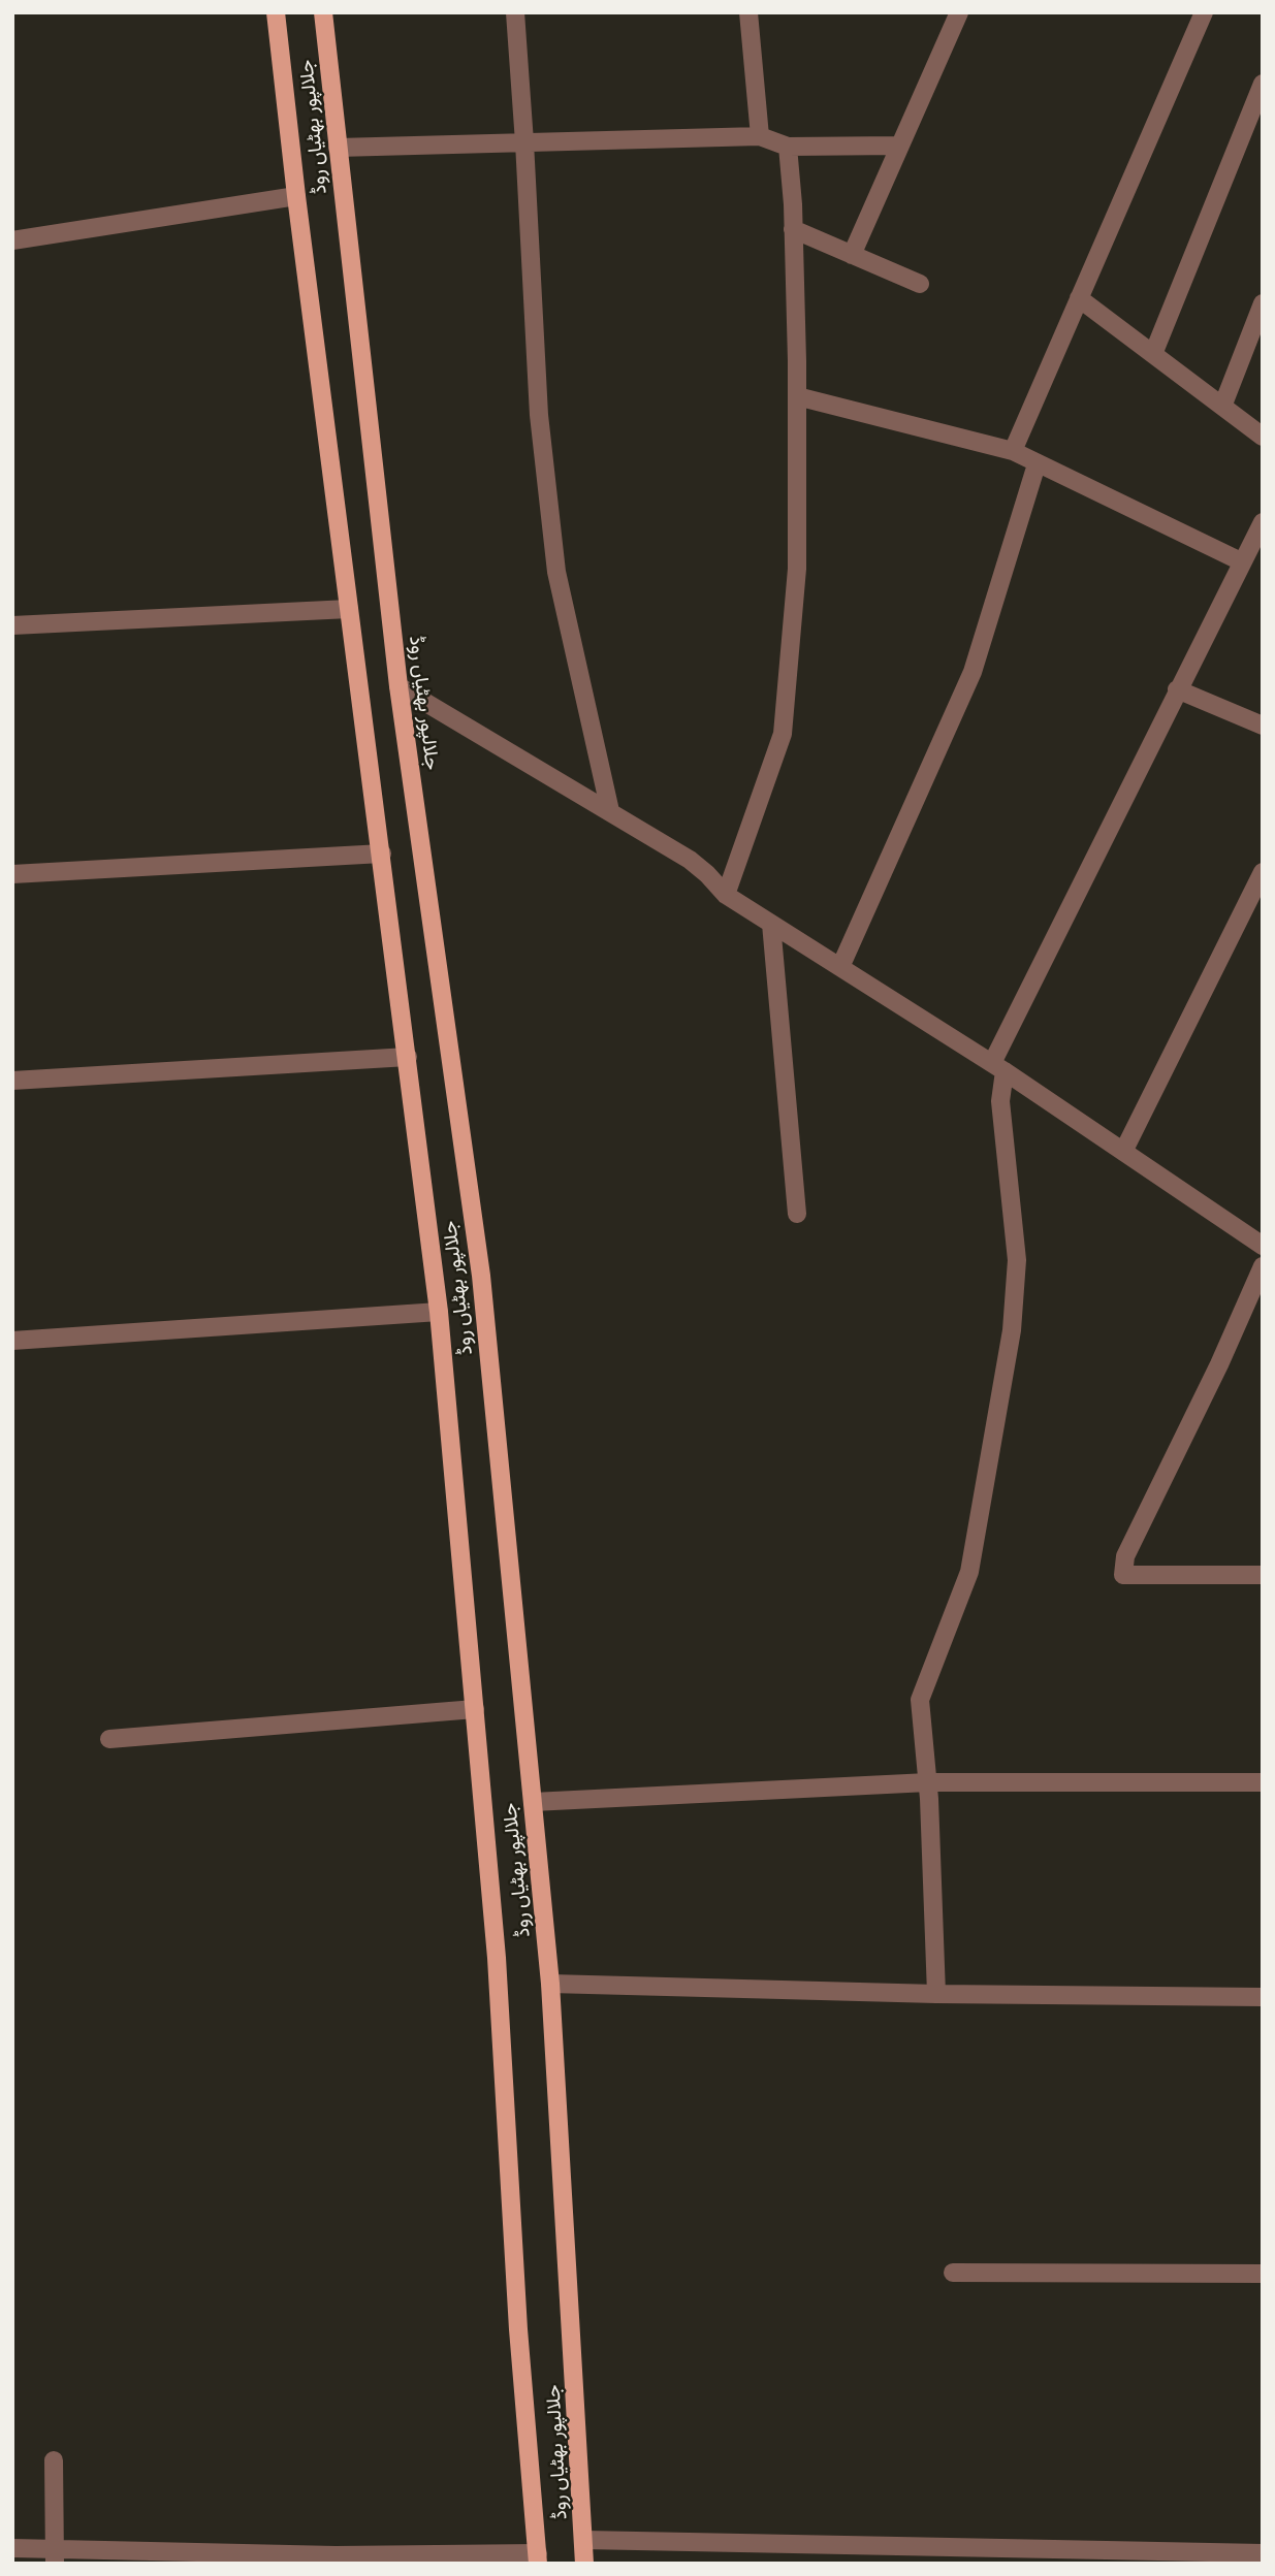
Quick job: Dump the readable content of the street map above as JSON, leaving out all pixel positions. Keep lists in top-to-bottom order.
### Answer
{
  "streets": {
    "main road": ["جلالپور بھٹیاں روڈ"]
  }
}
